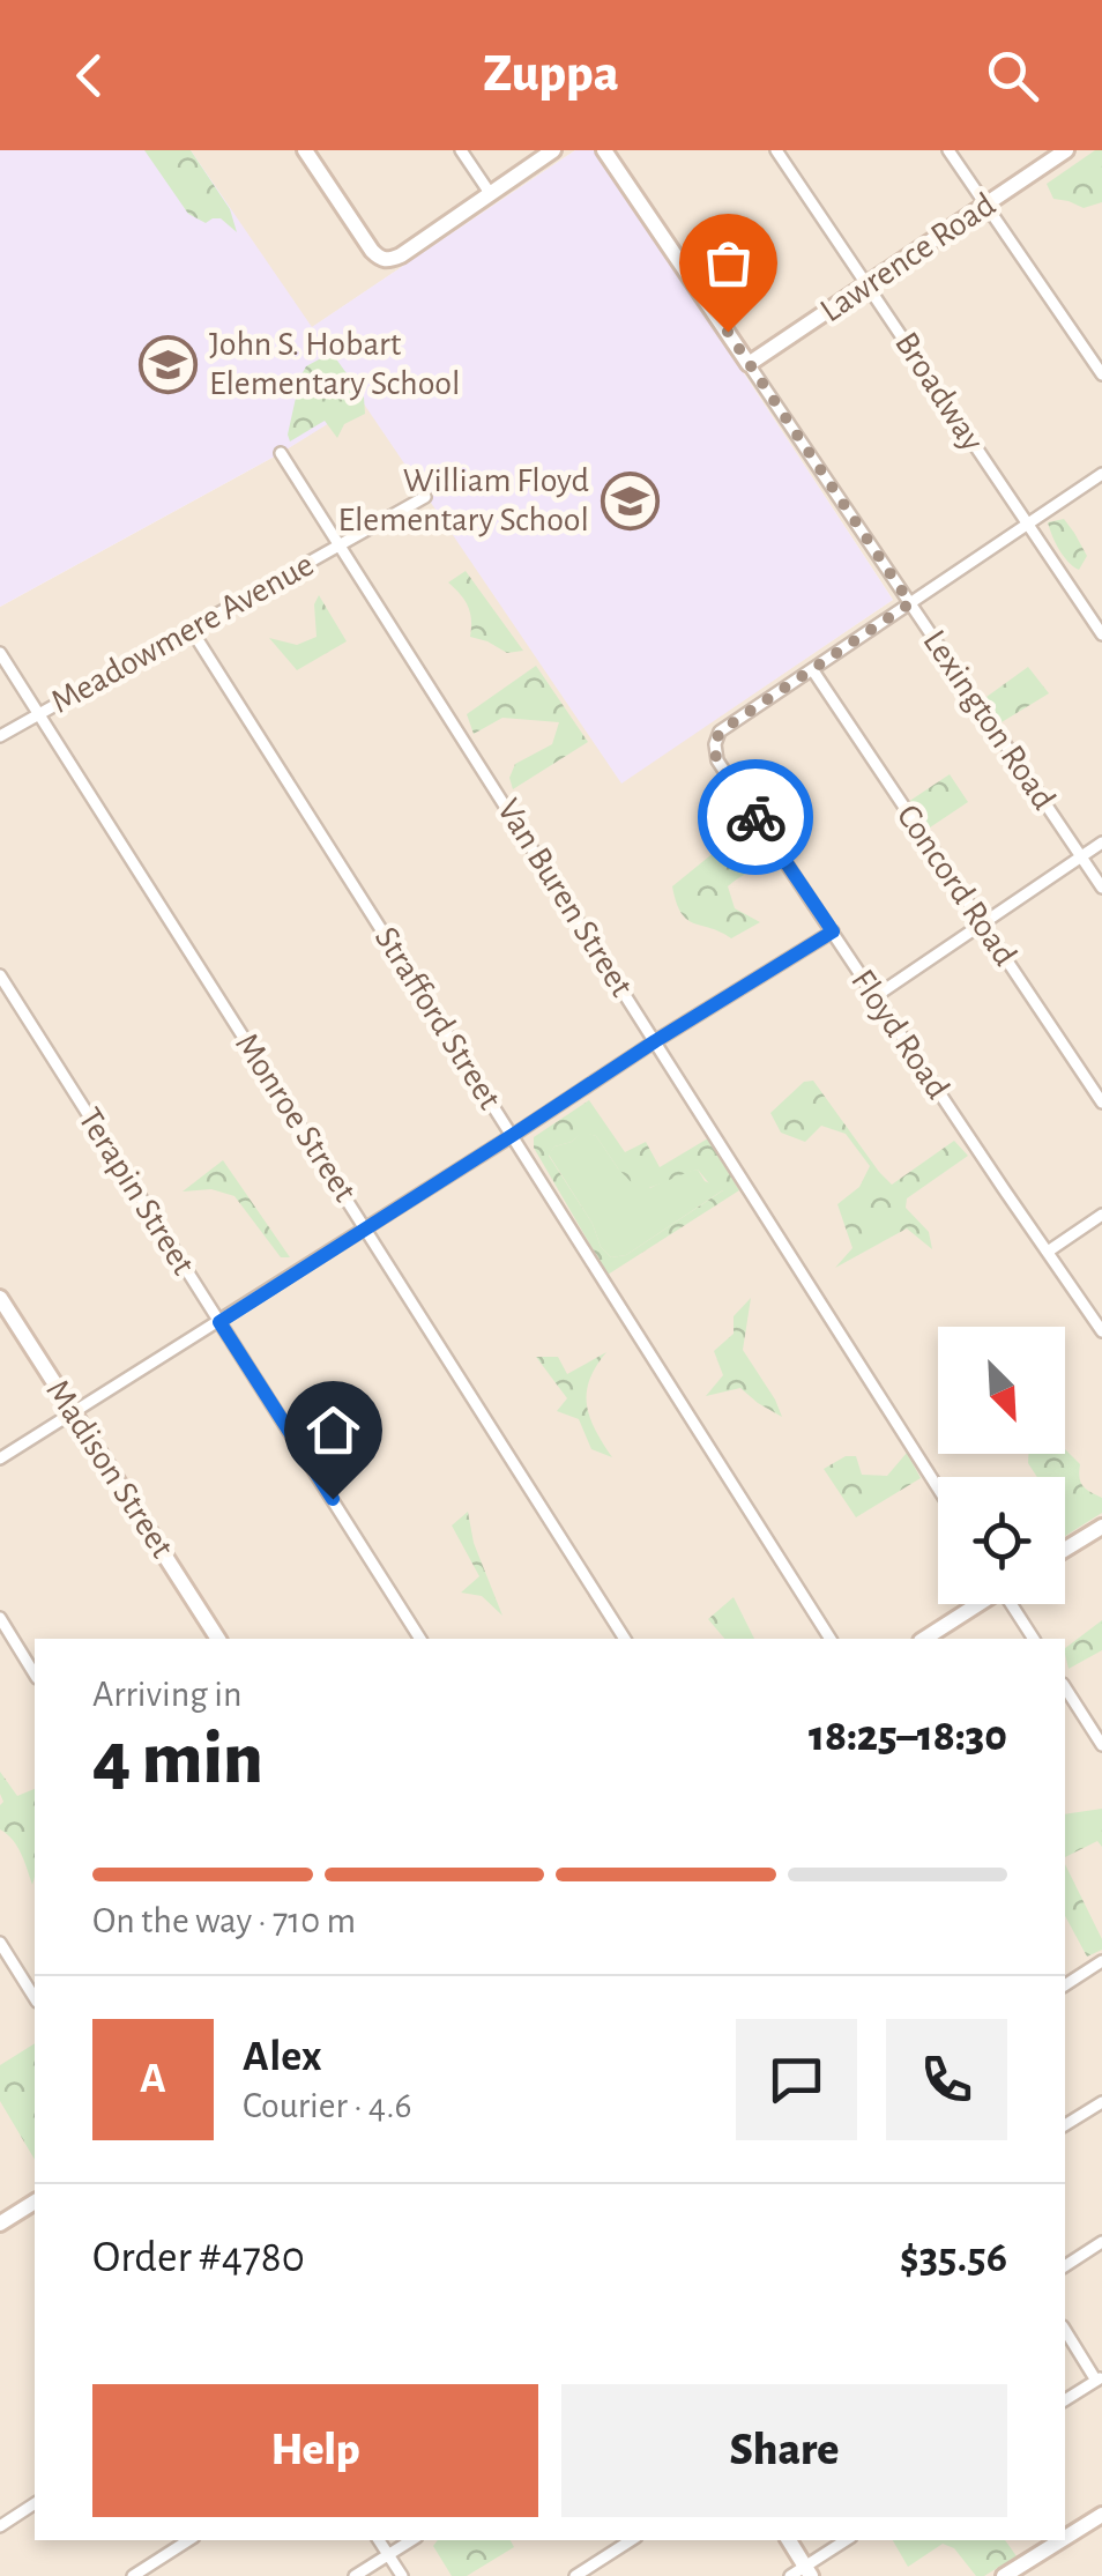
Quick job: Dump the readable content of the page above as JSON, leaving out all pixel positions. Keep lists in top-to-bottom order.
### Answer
{
  "streets": {
    "street": [
      "Lawrence Road",
      "Broadway",
      "Meadowmere Avenue",
      "Lexington Road",
      "Concord Road",
      "Van Buren Street",
      "Strafford Street",
      "Floyd Road",
      "Monroe Street",
      "Terapin Street",
      "Madison Street"
    ]
  },
  "crossings": [
    ["Lawrence Road", "Broadway"],
    ["Lawrence Road", "Lexington Road"],
    ["Meadowmere Avenue", "Van Buren Street"],
    ["Meadowmere Avenue", "Strafford Street"],
    ["Meadowmere Avenue", "Monroe Street"],
    ["Concord Road", "Floyd Road"]
  ],
  "places": {
    "school or university": ["John S. Hobart Elementary School", "William Floyd Elementary School"]
  },
  "north": "bottom right",
  "page": {
    "header": "Zuppa",
    "heading": ["4 min", "Arriving in", "18:25–18:30"],
    "panel": [
      "Alex",
      "Courier · 4.6",
      "Order #4780",
      "$35.56"
    ],
    "bar": "On the way · 710 m",
    "round": "A",
    "buttons": ["Help", "Share"]
  }
}
